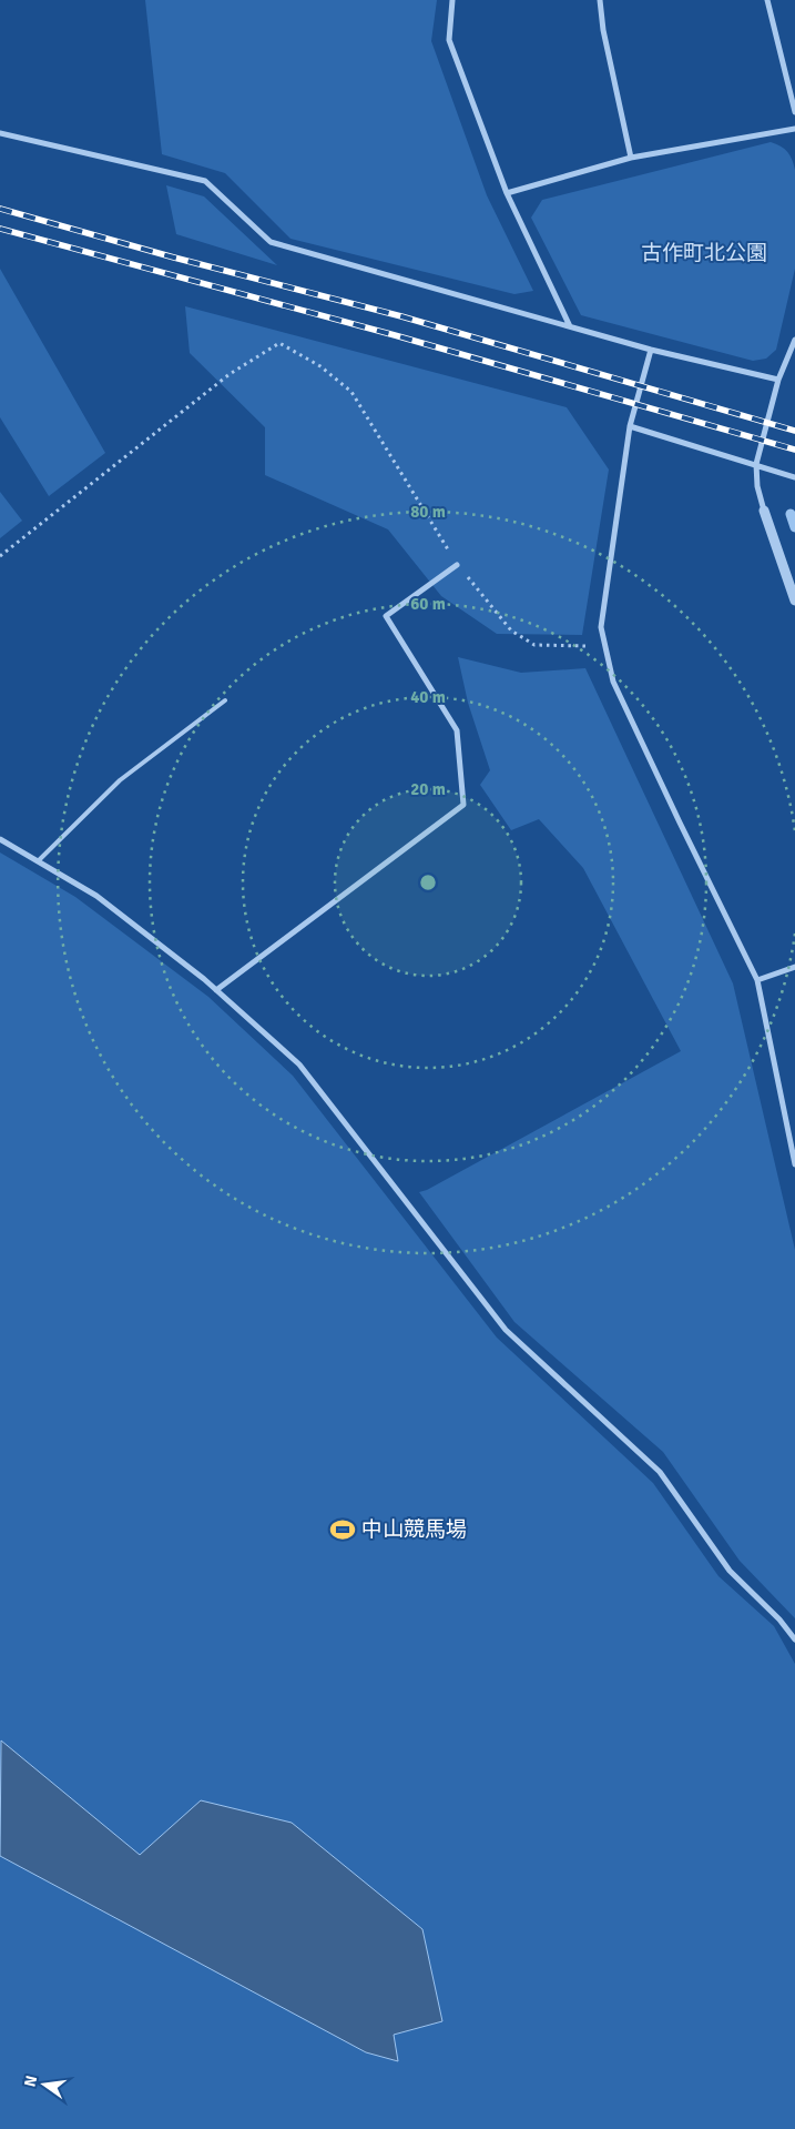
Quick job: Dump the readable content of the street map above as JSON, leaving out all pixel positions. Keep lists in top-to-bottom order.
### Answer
{
  "parks": ["古作町北公園"],
  "places": {
    "sports": ["中山競馬場"]
  },
  "north": "left",
  "rings": [
    "80 m",
    "60 m",
    "40 m",
    "20 m"
  ]
}
